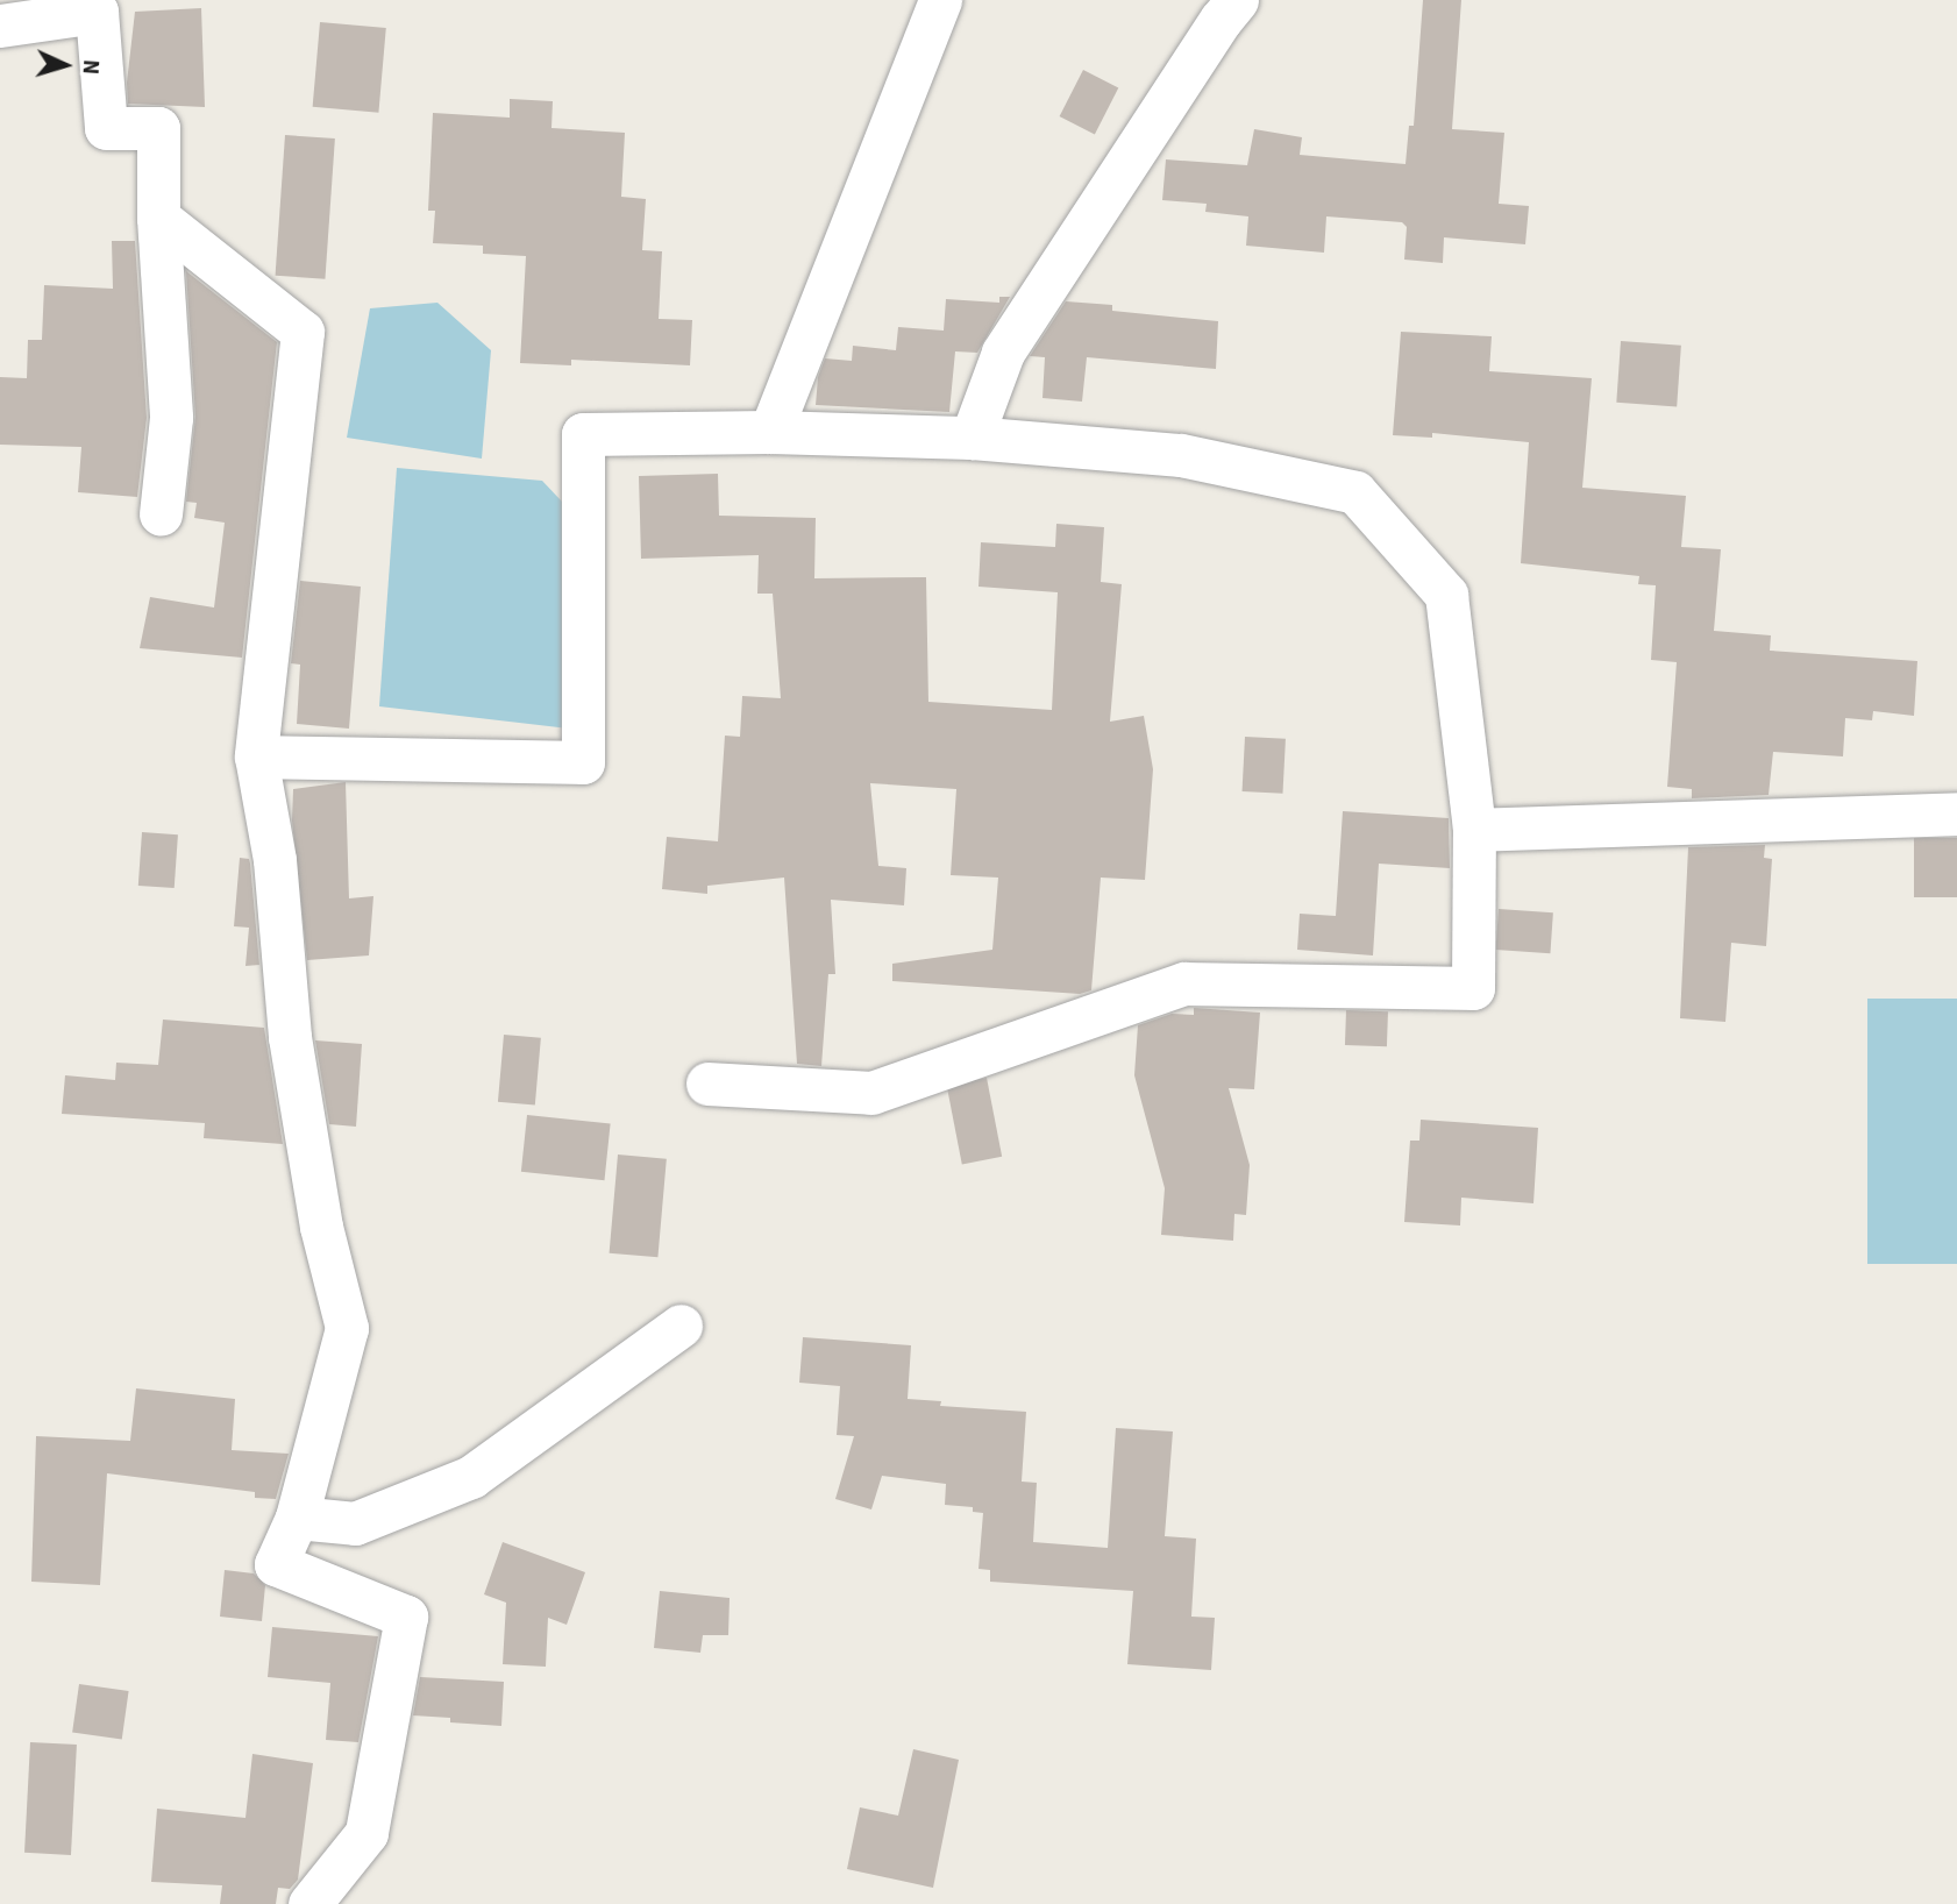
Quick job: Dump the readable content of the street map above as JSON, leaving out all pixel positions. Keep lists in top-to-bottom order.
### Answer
{
  "north": "right"
}
